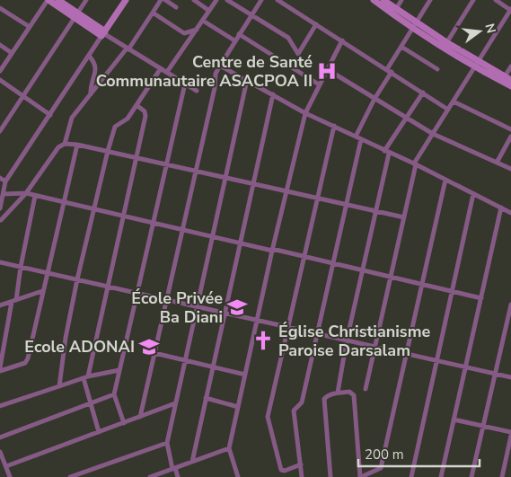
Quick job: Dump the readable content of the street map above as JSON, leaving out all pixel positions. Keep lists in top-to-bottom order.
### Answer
{
  "places": {
    "hospital": ["Centre de Santé Communautaire ASACPOA II"],
    "school or university": ["École Privée Ba Diani", "Ecole ADONAI"],
    "church": ["Église Christianisme Paroise Darsalam"]
  },
  "scale_bar": "200 m",
  "north": "right"
}
